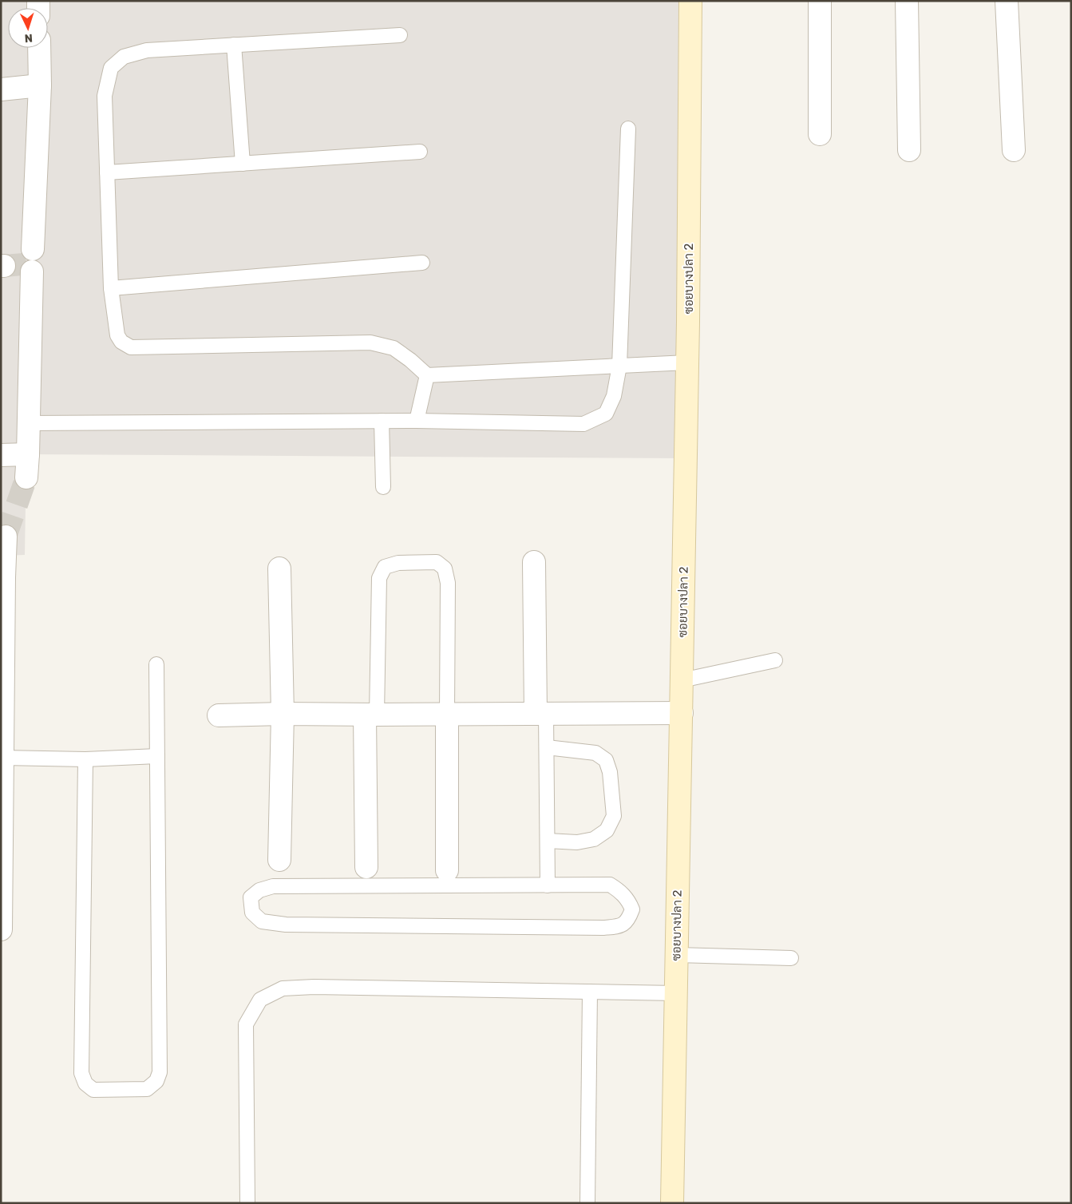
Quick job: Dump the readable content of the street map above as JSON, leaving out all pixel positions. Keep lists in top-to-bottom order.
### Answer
{
  "streets": {
    "street": ["ซอยบางปลา 2"]
  },
  "north": "bottom"
}
